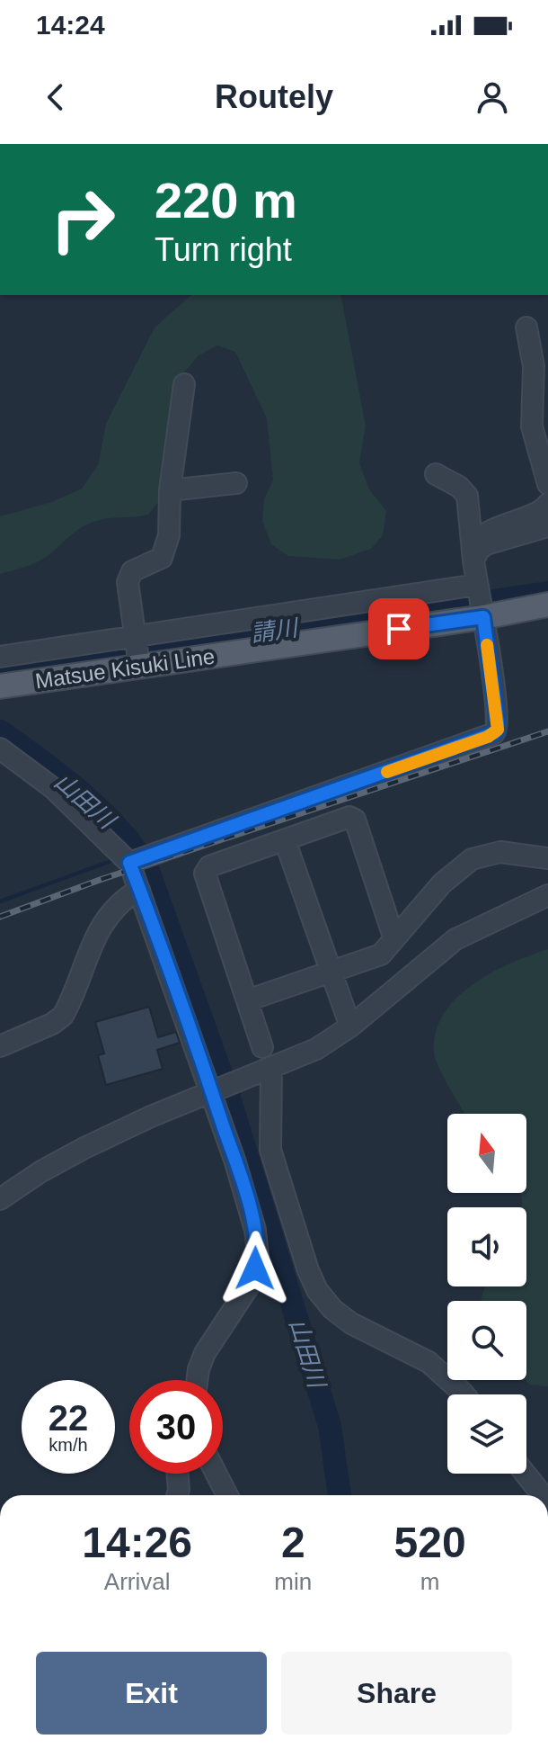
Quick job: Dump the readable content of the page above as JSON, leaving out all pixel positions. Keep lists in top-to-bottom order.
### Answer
{
  "streets": {
    "main road": ["Matsue Kisuki Line"]
  },
  "water": ["請川", "山田川"],
  "north": "top",
  "page": {
    "status": "14:24",
    "header": "Routely",
    "turn": ["220 m", "Turn right"],
    "speed": "22 km/h",
    "limit": "30",
    "eta": [
      "14:26",
      "Arrival",
      "2",
      "min",
      "520",
      "m"
    ],
    "buttons": ["Exit", "Share"]
  }
}
